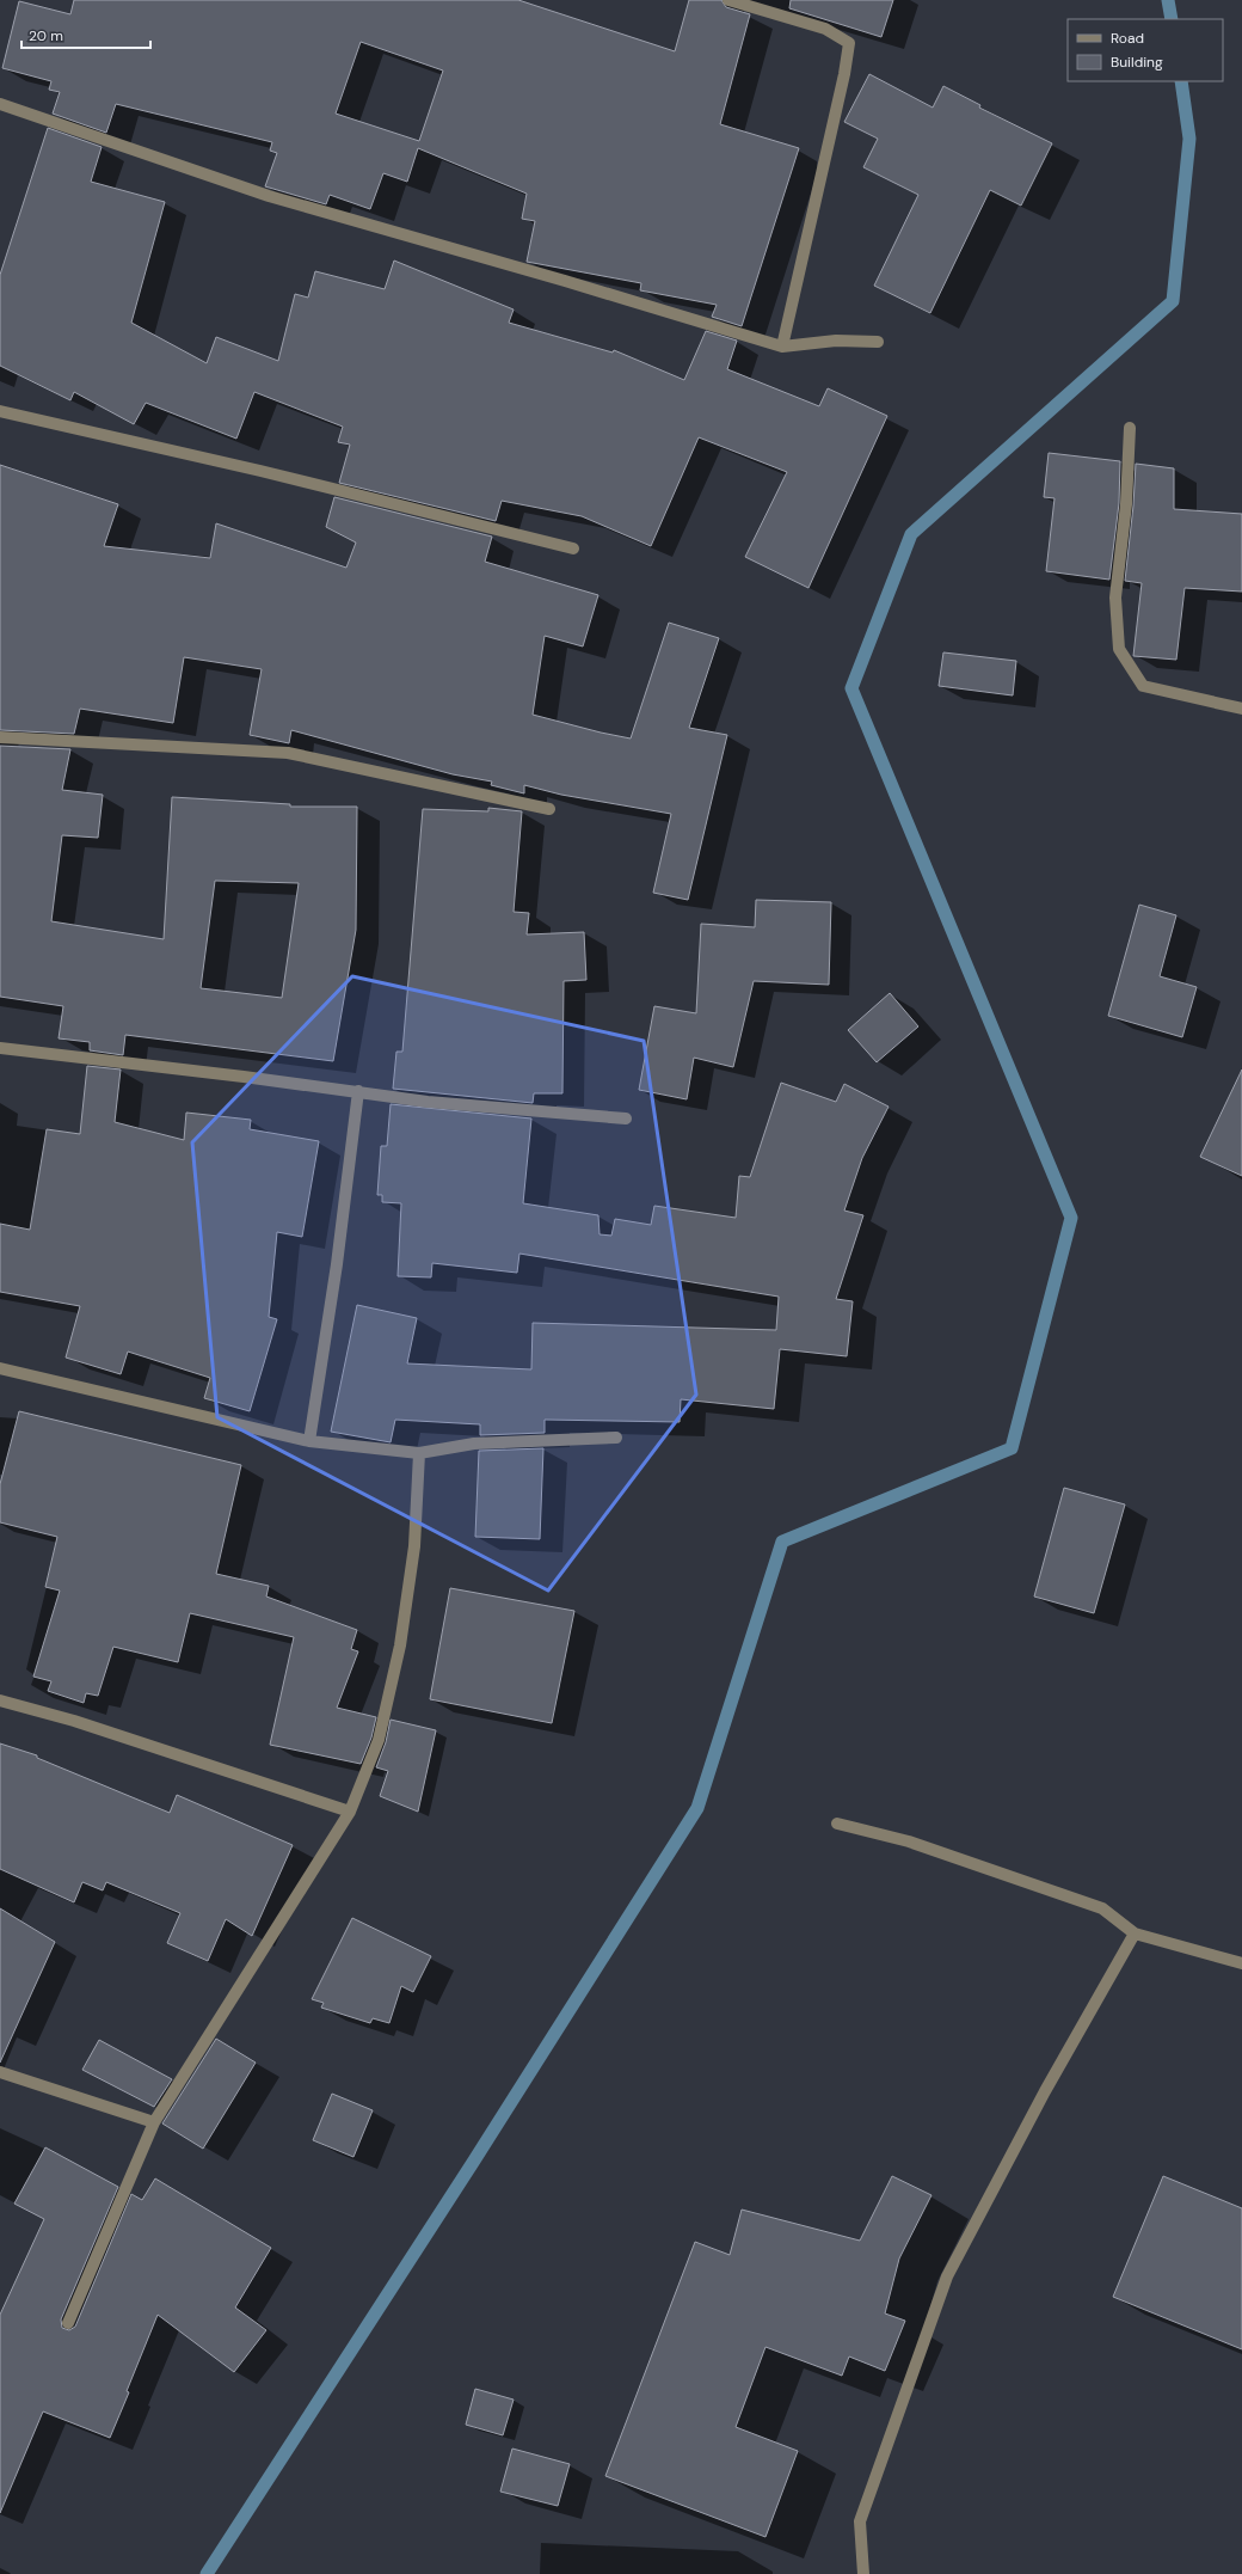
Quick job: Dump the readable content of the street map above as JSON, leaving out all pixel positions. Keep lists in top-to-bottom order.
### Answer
{
  "legend": ["Road", "Building"],
  "scale_bar": "20 m"
}
